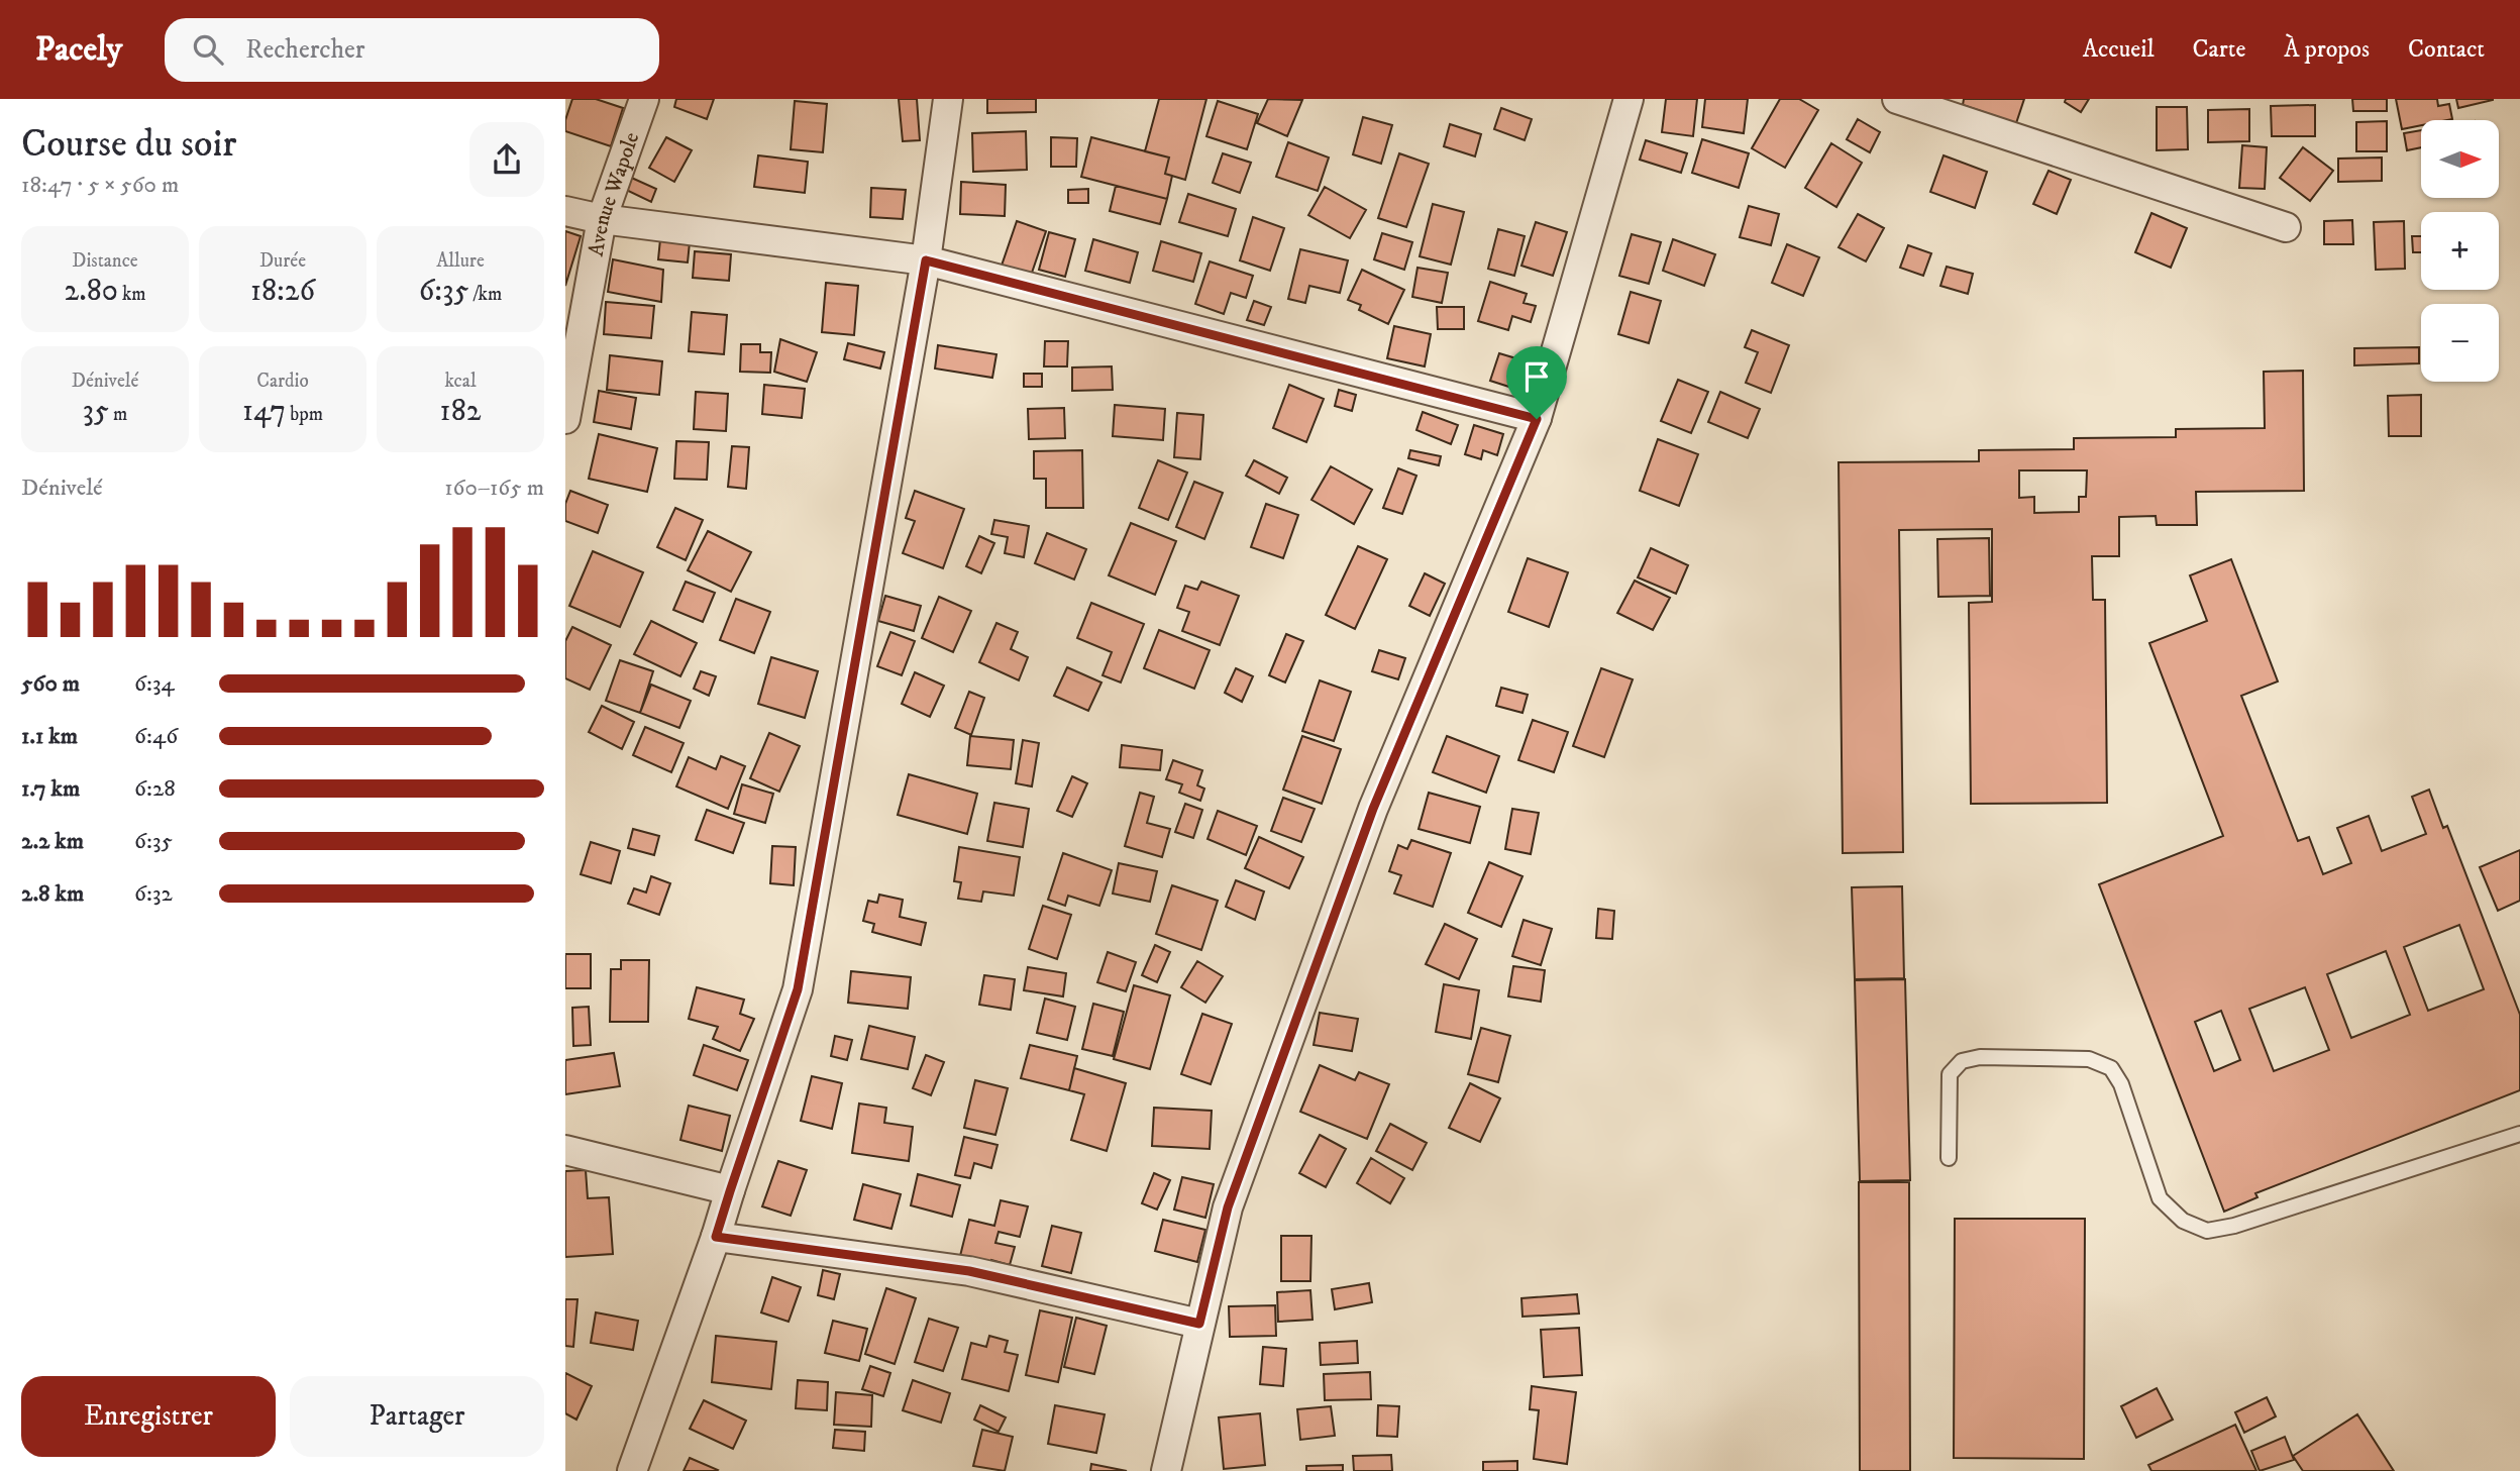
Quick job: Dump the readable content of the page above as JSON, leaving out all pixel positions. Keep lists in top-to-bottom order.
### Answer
{
  "streets": {
    "street": ["Avenue Wapole"]
  },
  "north": "right",
  "page": {
    "header": "Pacely",
    "search": "Rechercher",
    "nav": [
      "Accueil",
      "Carte",
      "À propos",
      "Contact"
    ],
    "heading": ["Course du soir", "18:47 · 5 × 560 m"],
    "map_buttons": ["+", "−"],
    "stats": [
      ["Distance", "2.80 km"],
      ["Durée", "18:26"],
      ["Allure", "6:35 /km"],
      ["Dénivelé", "35 m"],
      ["Cardio", "147 bpm"],
      ["kcal", "182"]
    ],
    "chart": ["Dénivelé", "160–165 m"],
    "list": [
      {
        "name": "560 m",
        "note": "6:34"
      },
      {
        "name": "1.1 km",
        "note": "6:46"
      },
      {
        "name": "1.7 km",
        "note": "6:28"
      },
      {
        "name": "2.2 km",
        "note": "6:35"
      },
      {
        "name": "2.8 km",
        "note": "6:32"
      }
    ],
    "buttons": ["Enregistrer", "Partager"]
  }
}
